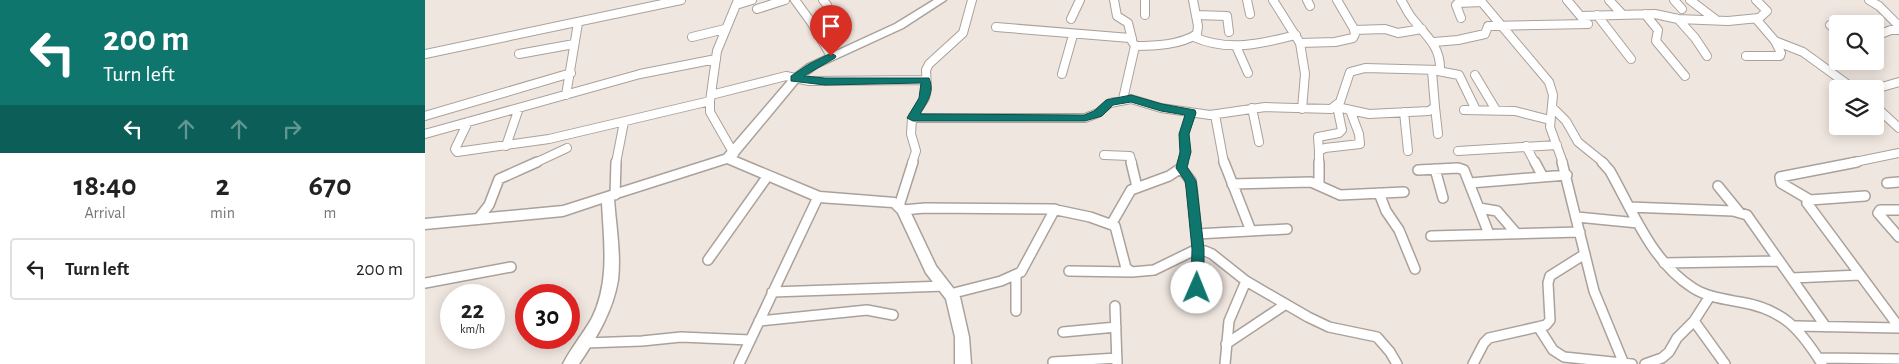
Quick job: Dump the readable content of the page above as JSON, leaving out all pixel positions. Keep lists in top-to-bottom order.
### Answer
{
  "page": {
    "turn": ["200 m", "Turn left"],
    "eta": [
      "18:40",
      "Arrival",
      "2",
      "min",
      "670",
      "m"
    ],
    "list": [
      {
        "name": "Turn left",
        "value": "200 m"
      }
    ],
    "speed": "22 km/h",
    "limit": "30"
  }
}
